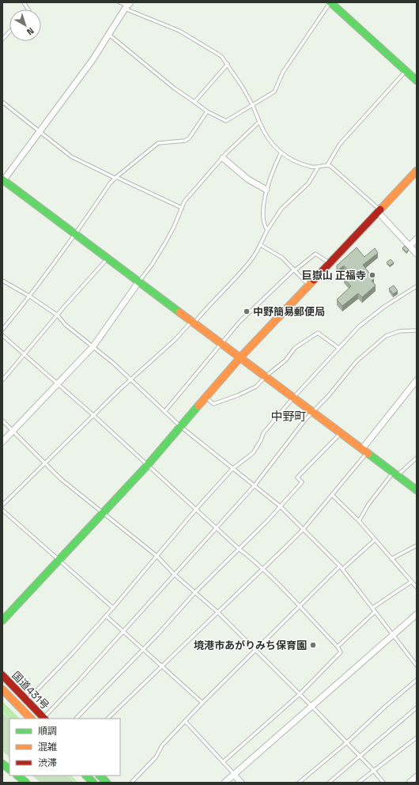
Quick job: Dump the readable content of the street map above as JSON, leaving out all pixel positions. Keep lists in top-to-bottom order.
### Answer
{
  "streets": {
    "main road": ["国道431号"]
  },
  "districts": ["中野町"],
  "places": ["巨嶽山 正福寺", "中野簡易郵便局", "境港市あがりみち保育園"],
  "legend": ["順調", "混雑", "渋滞"],
  "north": "bottom right"
}
